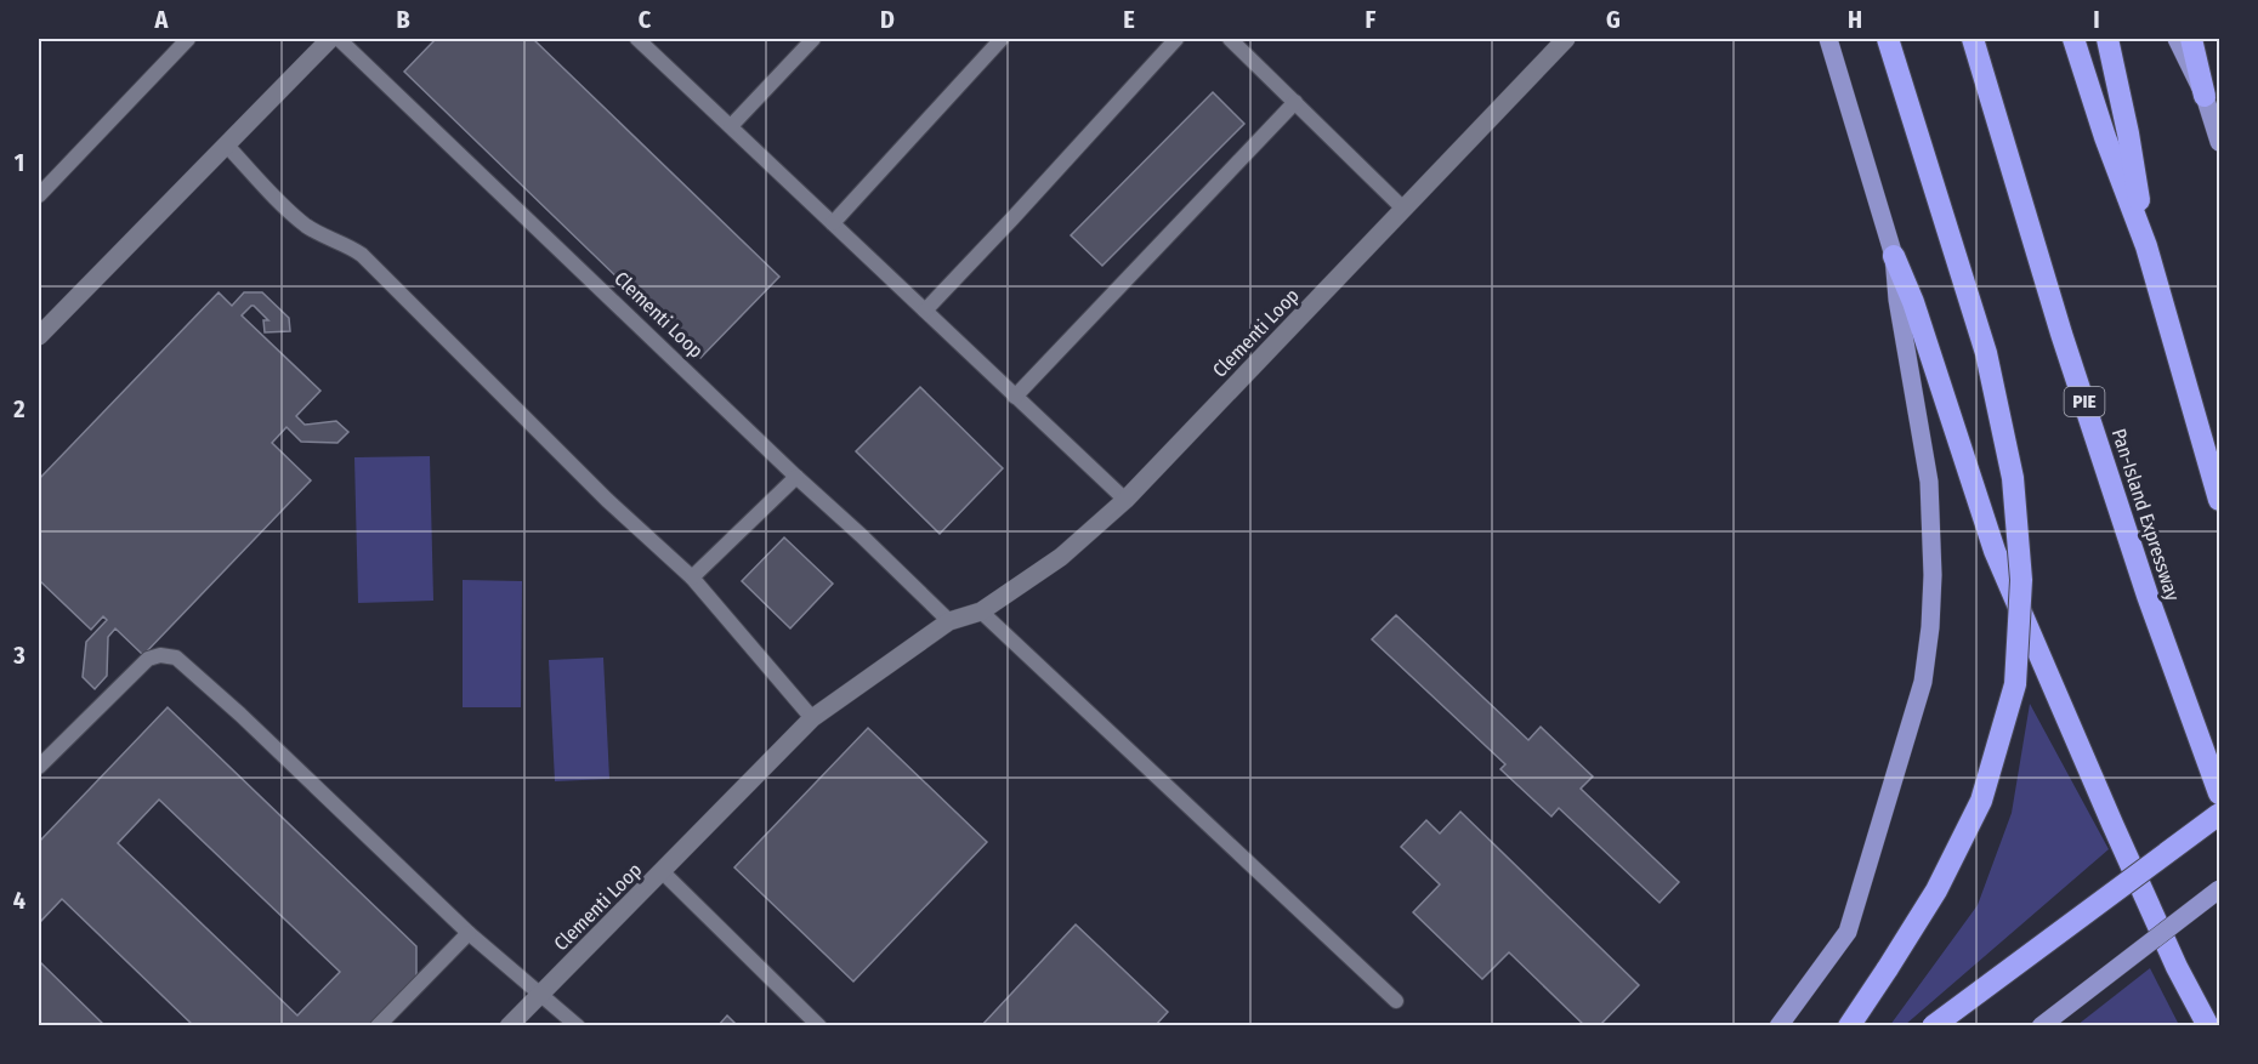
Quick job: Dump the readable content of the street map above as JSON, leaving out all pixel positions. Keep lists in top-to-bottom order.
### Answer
{
  "streets": {
    "highway": ["PIE", "Pan-Island Expressway"],
    "street": ["Clementi Loop"]
  },
  "grid": {
    "columns": [
      "A",
      "B",
      "C",
      "D",
      "E",
      "F",
      "G",
      "H",
      "I"
    ],
    "rows": [
      "1",
      "2",
      "3",
      "4"
    ]
  }
}
